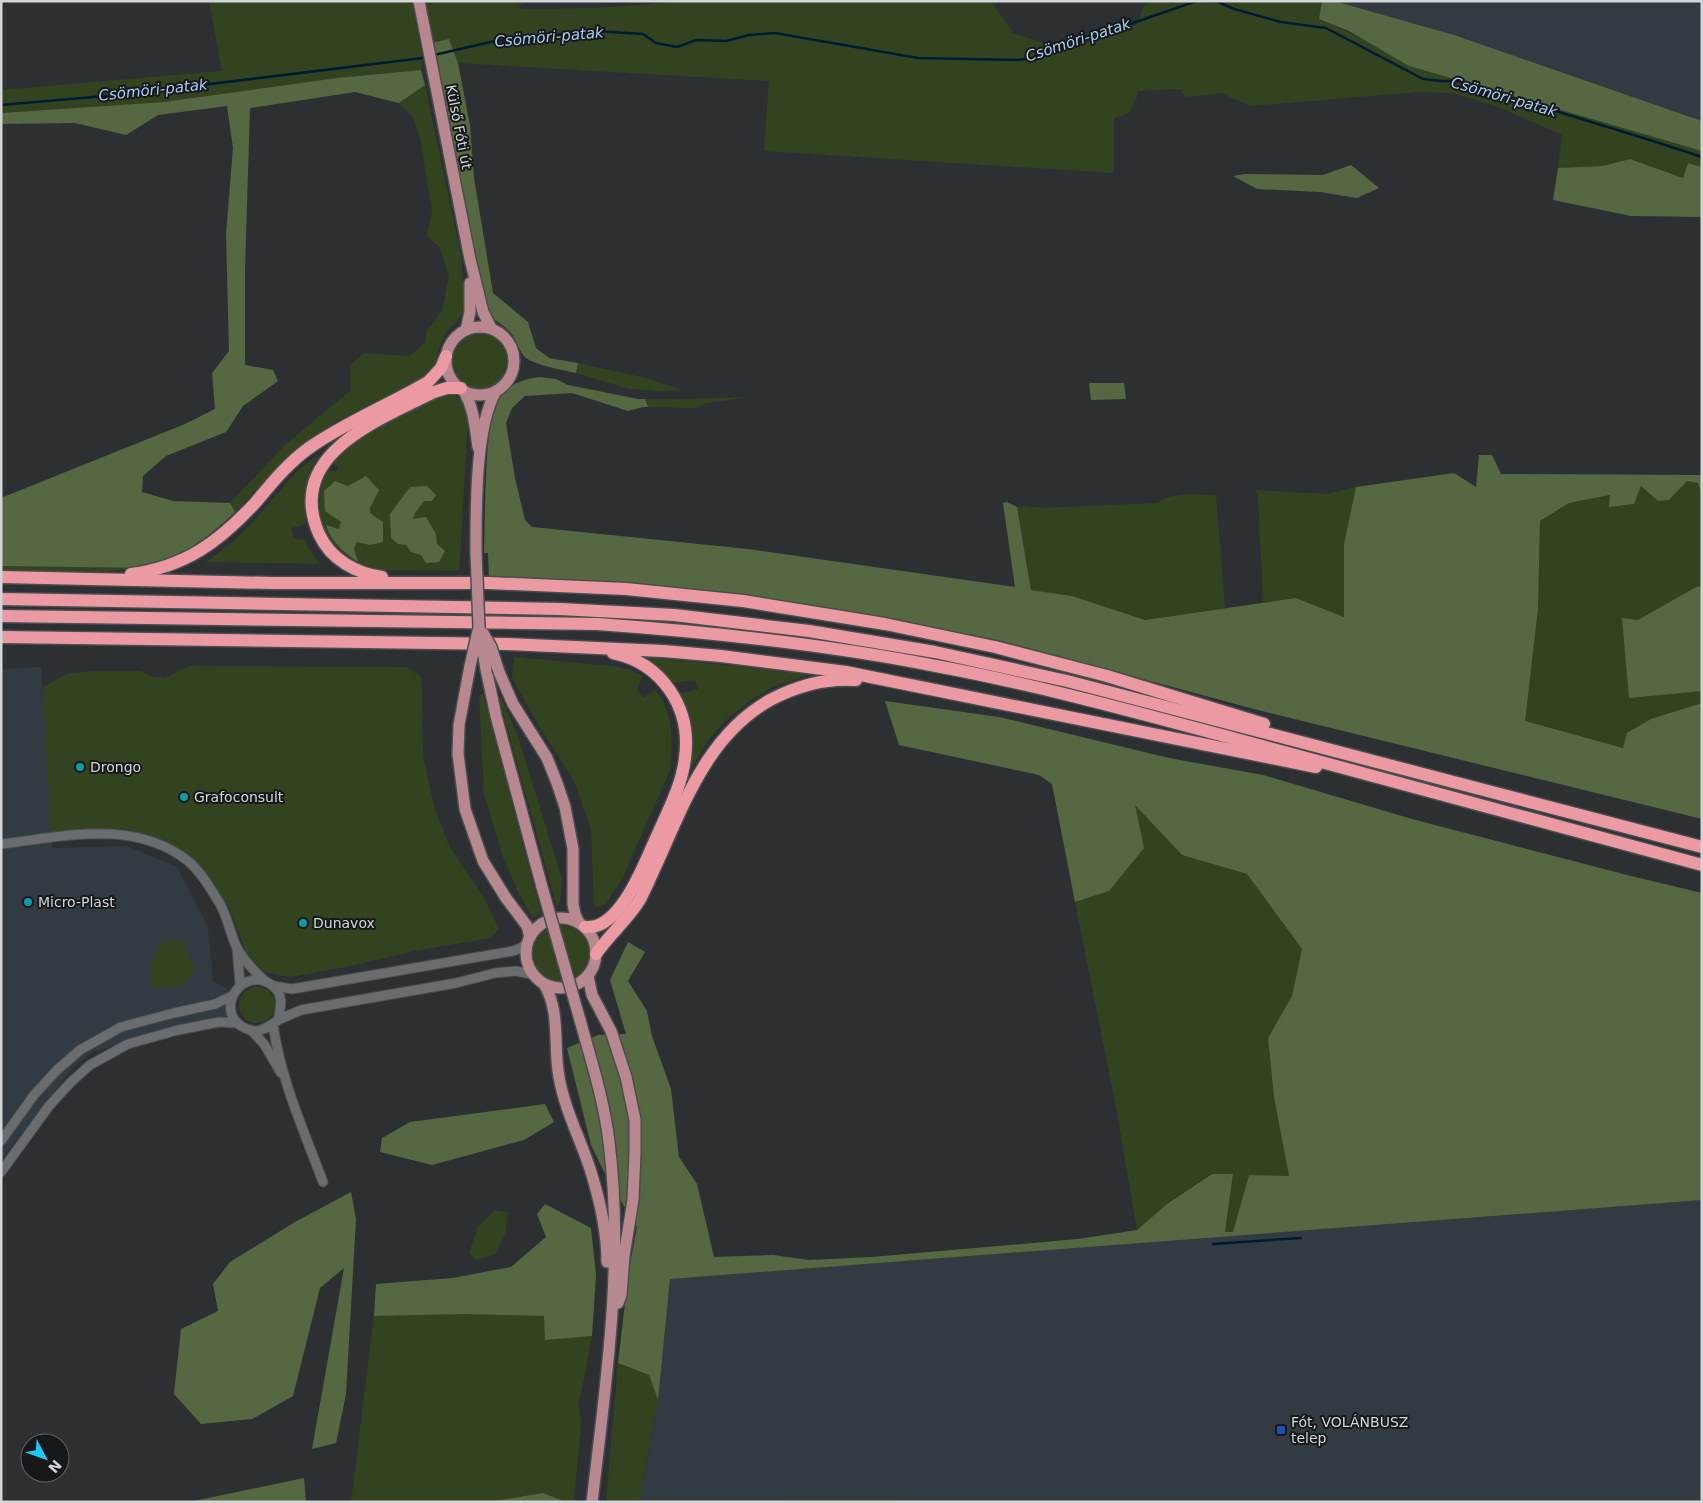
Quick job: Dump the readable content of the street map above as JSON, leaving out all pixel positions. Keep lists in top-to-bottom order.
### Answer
{
  "streets": {
    "main road": ["Külső Fóti út"]
  },
  "water": ["Csömöri-patak"],
  "places": {
    "other": [
      "Drongo",
      "Grafoconsult",
      "Micro-Plast",
      "Dunavox"
    ],
    "transit": ["Fót, VOLÁNBUSZ telep"]
  },
  "north": "bottom right"
}
